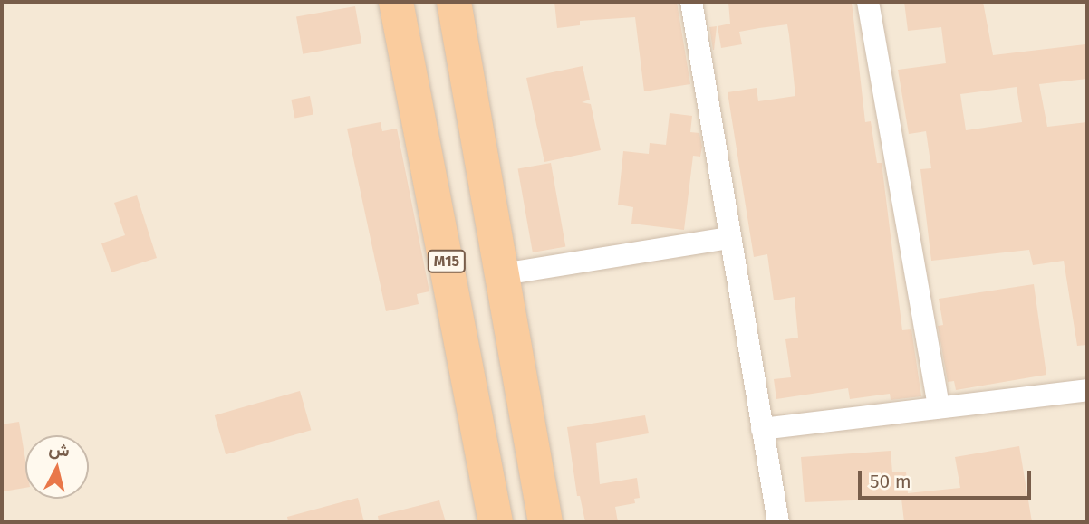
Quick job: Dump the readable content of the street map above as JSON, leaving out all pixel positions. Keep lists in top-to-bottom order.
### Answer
{
  "streets": {
    "highway": ["M15"]
  },
  "scale_bar": "50 m",
  "north": "top"
}
